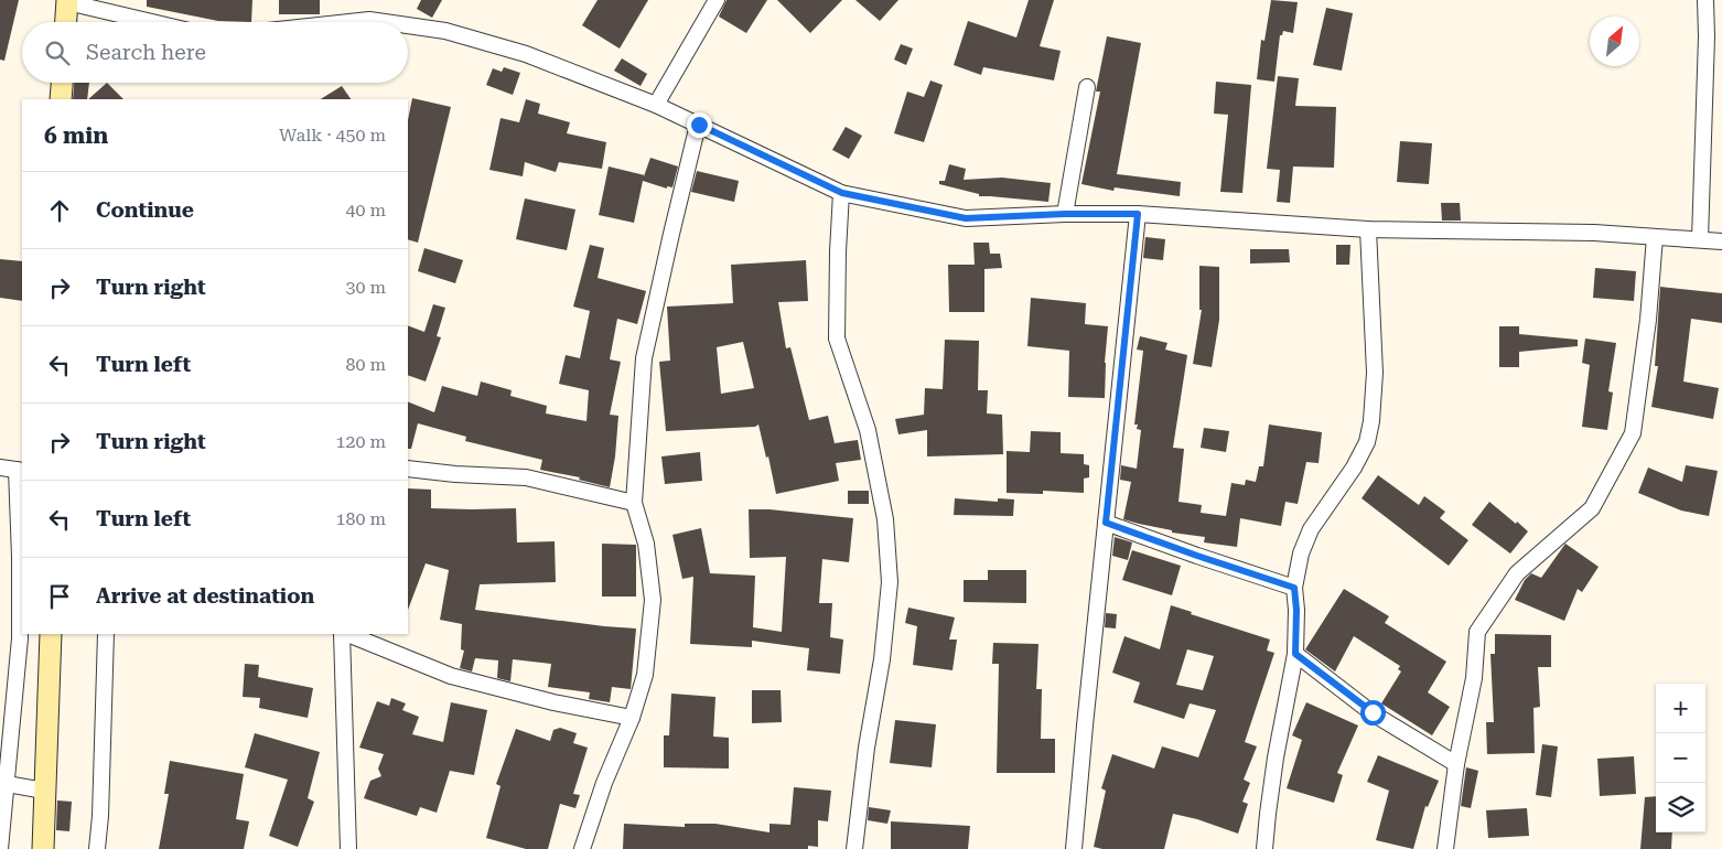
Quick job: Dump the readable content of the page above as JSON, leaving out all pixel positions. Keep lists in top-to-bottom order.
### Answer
{
  "north": "top right",
  "page": {
    "search": "Search here",
    "heading": ["6 min", "Walk · 450 m"],
    "list": [
      ["Continue", "40 m"],
      ["Turn right", "30 m"],
      ["Turn left", "80 m"],
      ["Turn right", "120 m"],
      ["Turn left", "180 m"],
      "Arrive at destination"
    ],
    "map_buttons": ["+", "−"]
  }
}
